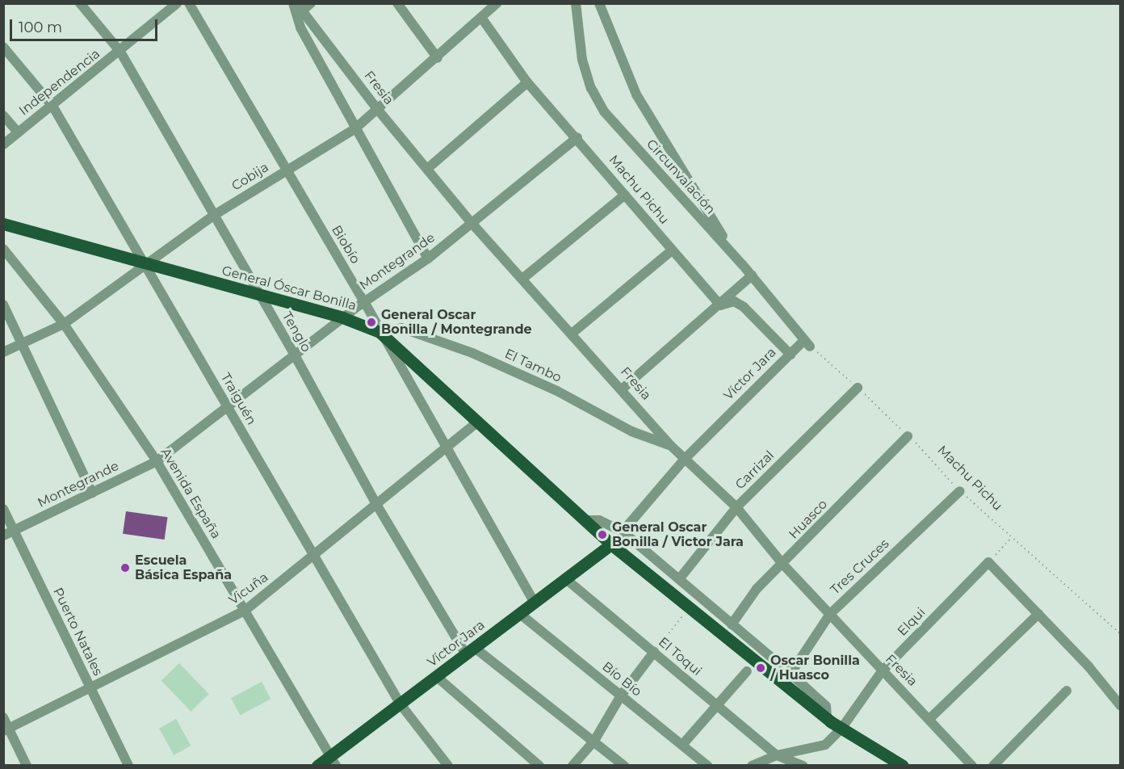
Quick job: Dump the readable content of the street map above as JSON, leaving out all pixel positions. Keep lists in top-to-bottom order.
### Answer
{
  "streets": {
    "main road": ["General Óscar Bonilla", "Víctor Jara"],
    "street": [
      "Independencia",
      "Fresia",
      "Cobija",
      "Circunvalación",
      "Machu Pichu",
      "Biobío",
      "Montegrande",
      "Tenglo",
      "El Tambo",
      "Traiguén",
      "Carrizal",
      "Avenida España",
      "Huasco",
      "Tres Cruces",
      "Vicuña",
      "Elqui",
      "Puerto Natales",
      "El Toqui",
      "Bío Bío"
    ]
  },
  "crossings": [
    ["Independencia", "Tenglo"],
    ["Independencia", "Traiguén"],
    ["Fresia", "Cobija"],
    ["Fresia", "Montegrande"],
    ["Fresia", "El Tambo"],
    ["Fresia", "Víctor Jara"],
    ["Fresia", "Carrizal"],
    ["Fresia", "Huasco"],
    ["Fresia", "Tres Cruces"],
    ["Fresia", "Elqui"],
    ["Cobija", "Machu Pichu"],
    ["Cobija", "Biobío"],
    ["Cobija", "General Óscar Bonilla"],
    ["Cobija", "Tenglo"],
    ["Cobija", "Traiguén"],
    ["Cobija", "Avenida España"],
    ["Circunvalación", "Machu Pichu"],
    ["Machu Pichu", "Montegrande"],
    ["Machu Pichu", "Carrizal"],
    ["Machu Pichu", "Huasco"],
    ["Machu Pichu", "Tres Cruces"],
    ["Biobío", "Montegrande"],
    ["Biobío", "General Óscar Bonilla"],
    ["Biobío", "El Tambo"],
    ["Biobío", "Víctor Jara"],
    ["Biobío", "Vicuña"],
    ["Montegrande", "General Óscar Bonilla"],
    ["Montegrande", "Tenglo"],
    ["Montegrande", "Traiguén"],
    ["Montegrande", "Avenida España"],
    ["Montegrande", "Puerto Natales"],
    ["General Óscar Bonilla", "Tenglo"],
    ["General Óscar Bonilla", "El Tambo"],
    ["General Óscar Bonilla", "Víctor Jara"],
    ["General Óscar Bonilla", "Traiguén"],
    ["General Óscar Bonilla", "Vicuña"],
    ["General Óscar Bonilla", "Elqui"],
    ["Tenglo", "Víctor Jara"],
    ["Tenglo", "Vicuña"],
    ["Víctor Jara", "Traiguén"],
    ["Víctor Jara", "Avenida España"],
    ["Víctor Jara", "El Toqui"],
    ["Víctor Jara", "Bío Bío"],
    ["Traiguén", "Vicuña"],
    ["Avenida España", "Vicuña"],
    ["Vicuña", "Puerto Natales"]
  ],
  "places": [
    "General Oscar Bonilla / Montegrande",
    "General Oscar Bonilla / Victor Jara",
    "Escuela Básica España",
    "Oscar Bonilla / Huasco"
  ],
  "scale_bar": "100 m"
}
